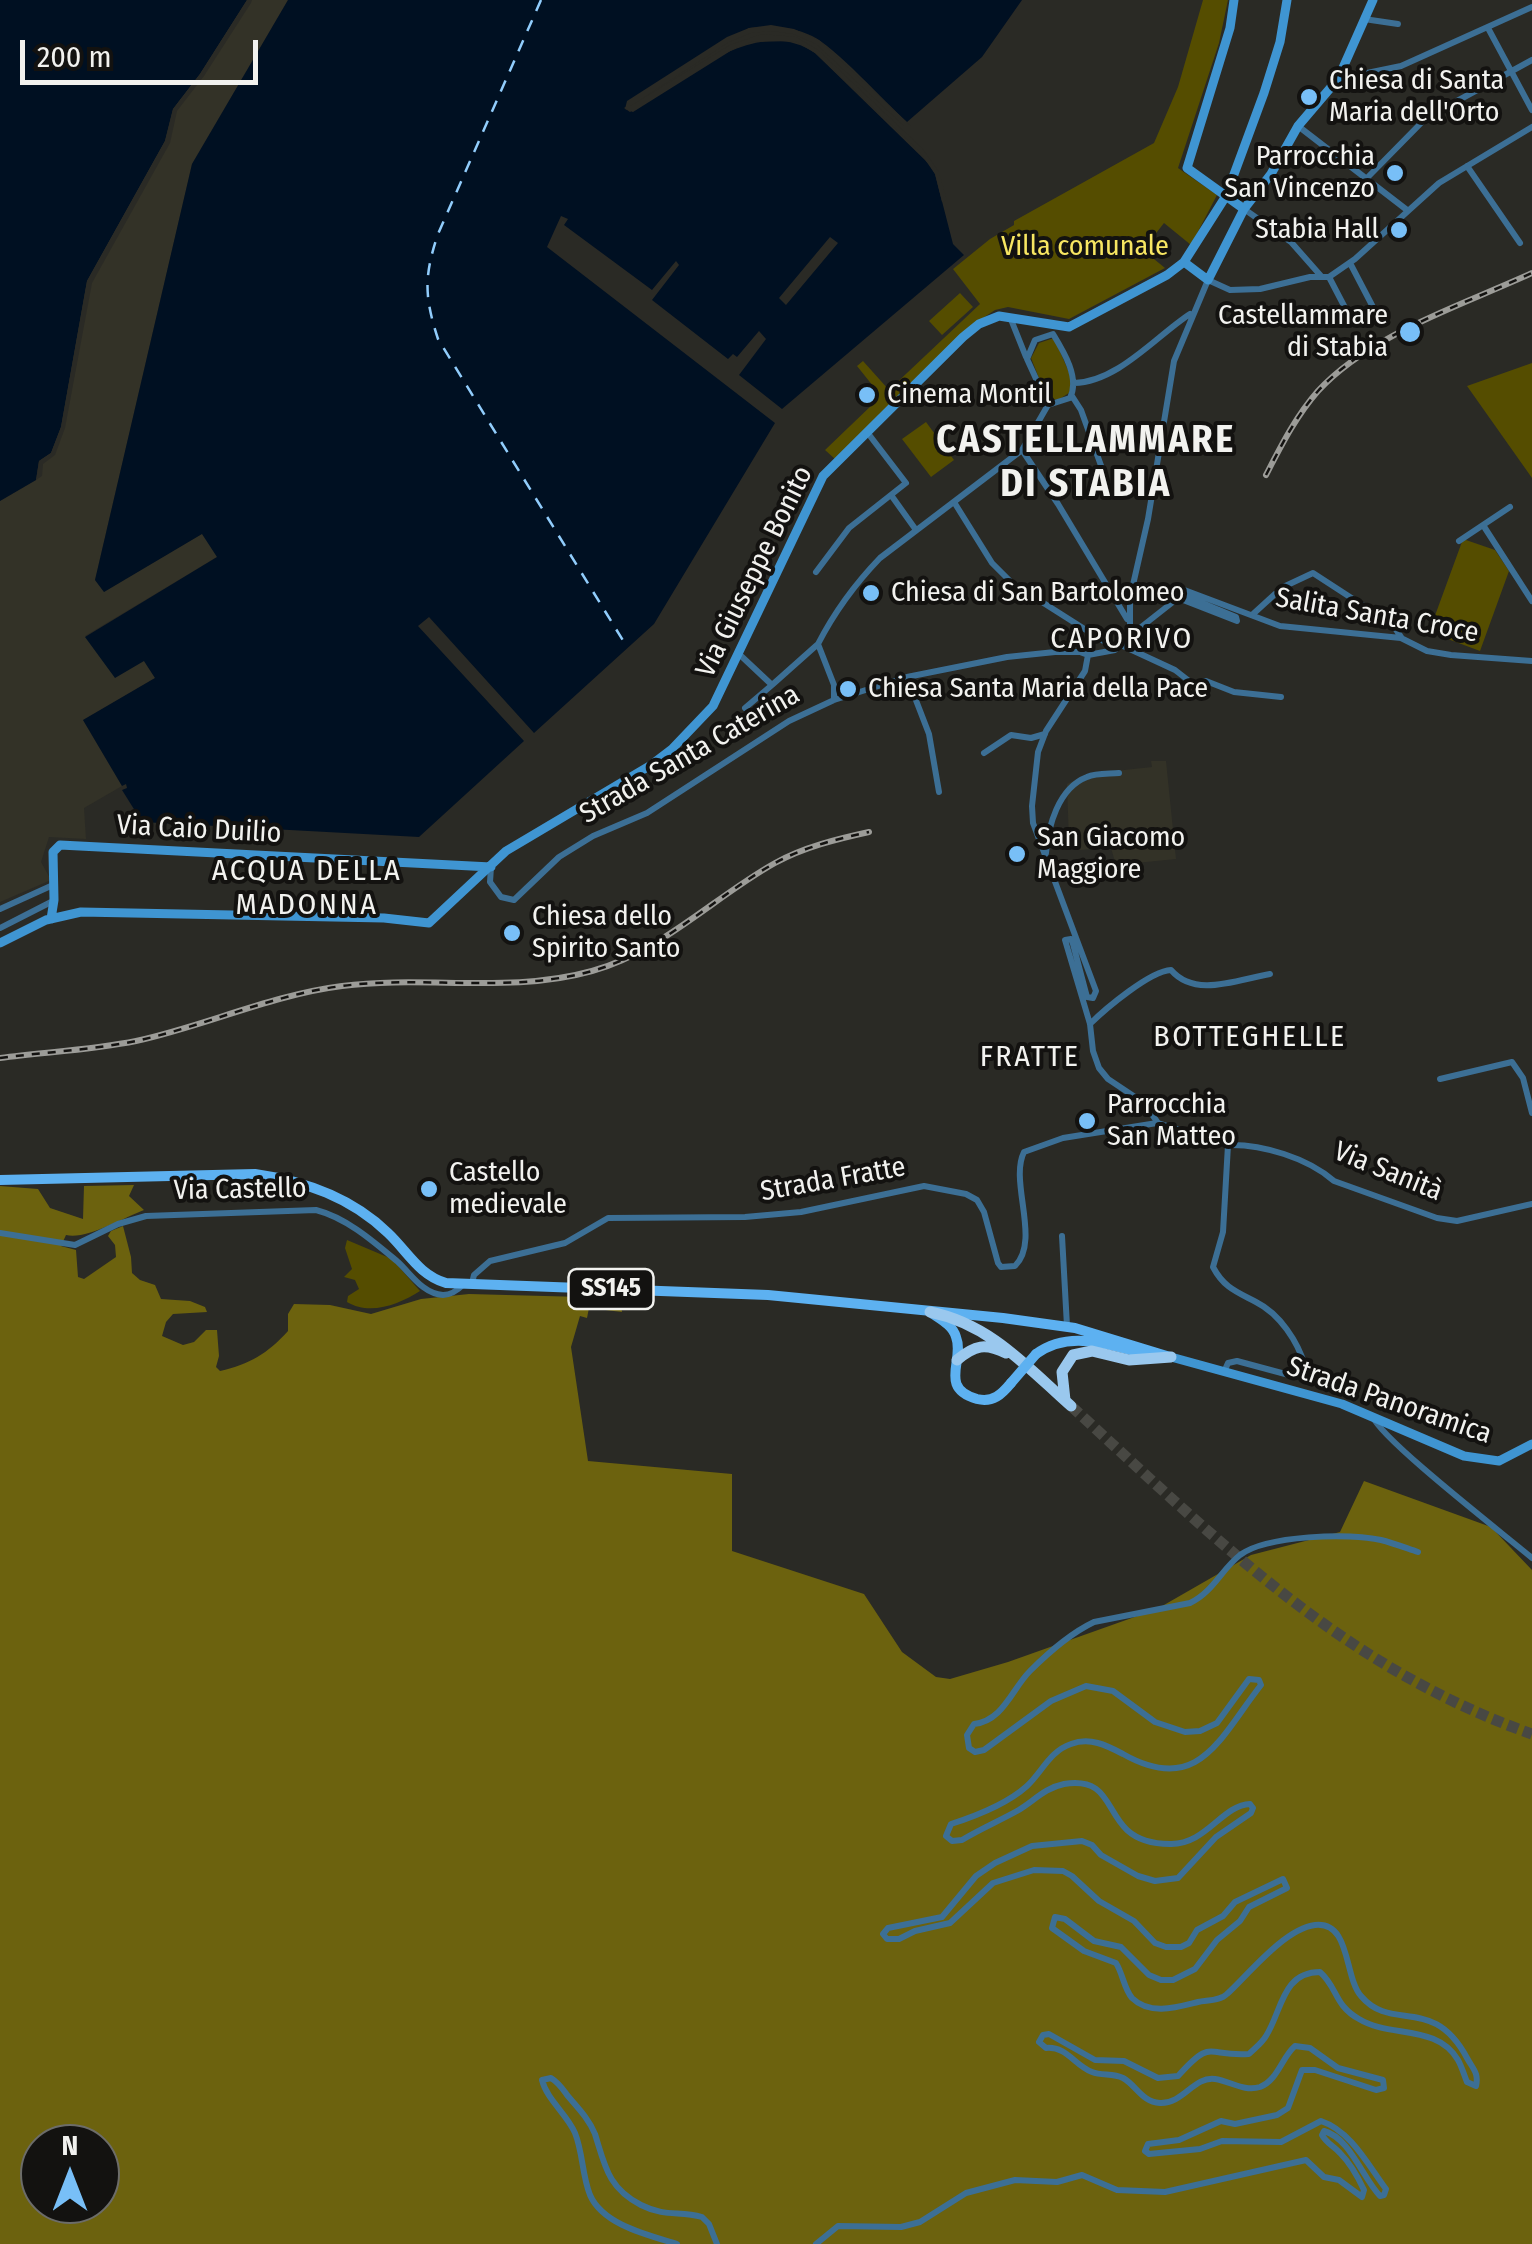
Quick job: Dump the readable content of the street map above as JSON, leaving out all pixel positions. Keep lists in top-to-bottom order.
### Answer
{
  "streets": {
    "highway": ["SS145"],
    "street": [
      "Via Giuseppe Bonito",
      "Salita Santa Croce",
      "Strada Santa Caterina",
      "Via Caio Duilio",
      "Via Sanità",
      "Strada Fratte",
      "Via Castello",
      "Strada Panoramica"
    ]
  },
  "crossings": [
    ["Via Giuseppe Bonito", "Strada Santa Caterina"],
    ["Via Giuseppe Bonito", "Via Caio Duilio"],
    ["Strada Santa Caterina", "Via Caio Duilio"],
    ["Via Sanità", "Strada Fratte"],
    ["Strada Fratte", "Via Castello"],
    ["Strada Fratte", "SS145"],
    ["Via Castello", "SS145"],
    ["SS145", "Strada Panoramica"]
  ],
  "districts": [
    "CASTELLAMMARE DI STABIA",
    "CAPORIVO",
    "ACQUA DELLA MADONNA",
    "BOTTEGHELLE",
    "FRATTE"
  ],
  "parks": ["Villa comunale"],
  "places": [
    "Chiesa di Santa Maria dell'Orto",
    "Parrocchia San Vincenzo",
    "Stabia Hall",
    "Castellammare di Stabia",
    "Cinema Montil",
    "Chiesa di San Bartolomeo",
    "Chiesa Santa Maria della Pace",
    "San Giacomo Maggiore",
    "Chiesa dello Spirito Santo",
    "Parrocchia San Matteo",
    "Castello medievale"
  ],
  "scale_bar": "200 m",
  "north": "top"
}
